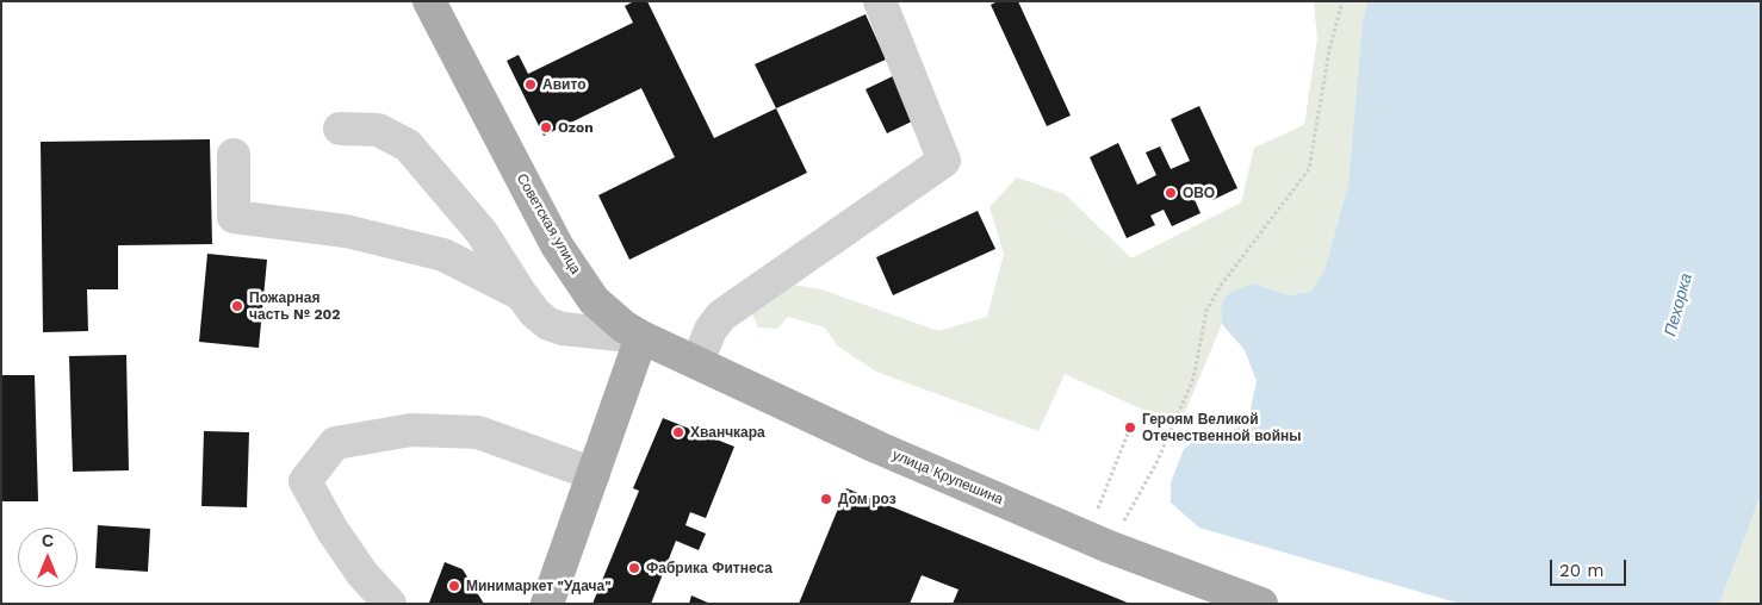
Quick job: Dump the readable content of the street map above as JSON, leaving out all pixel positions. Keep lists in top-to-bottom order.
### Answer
{
  "streets": {
    "main road": ["Советская улица", "улица Крупешина"]
  },
  "crossings": [
    ["Советская улица", "улица Крупешина"]
  ],
  "water": ["Пехорка"],
  "places": [
    "Авито",
    "Ozon",
    "ОВО",
    "Пожарная часть № 202",
    "Героям Великой Отечественной войны",
    "Хванчкара",
    "Дом роз",
    "Фабрика Фитнеса",
    "Минимаркет \"Удача\""
  ],
  "scale_bar": "20 m",
  "north": "top"
}
